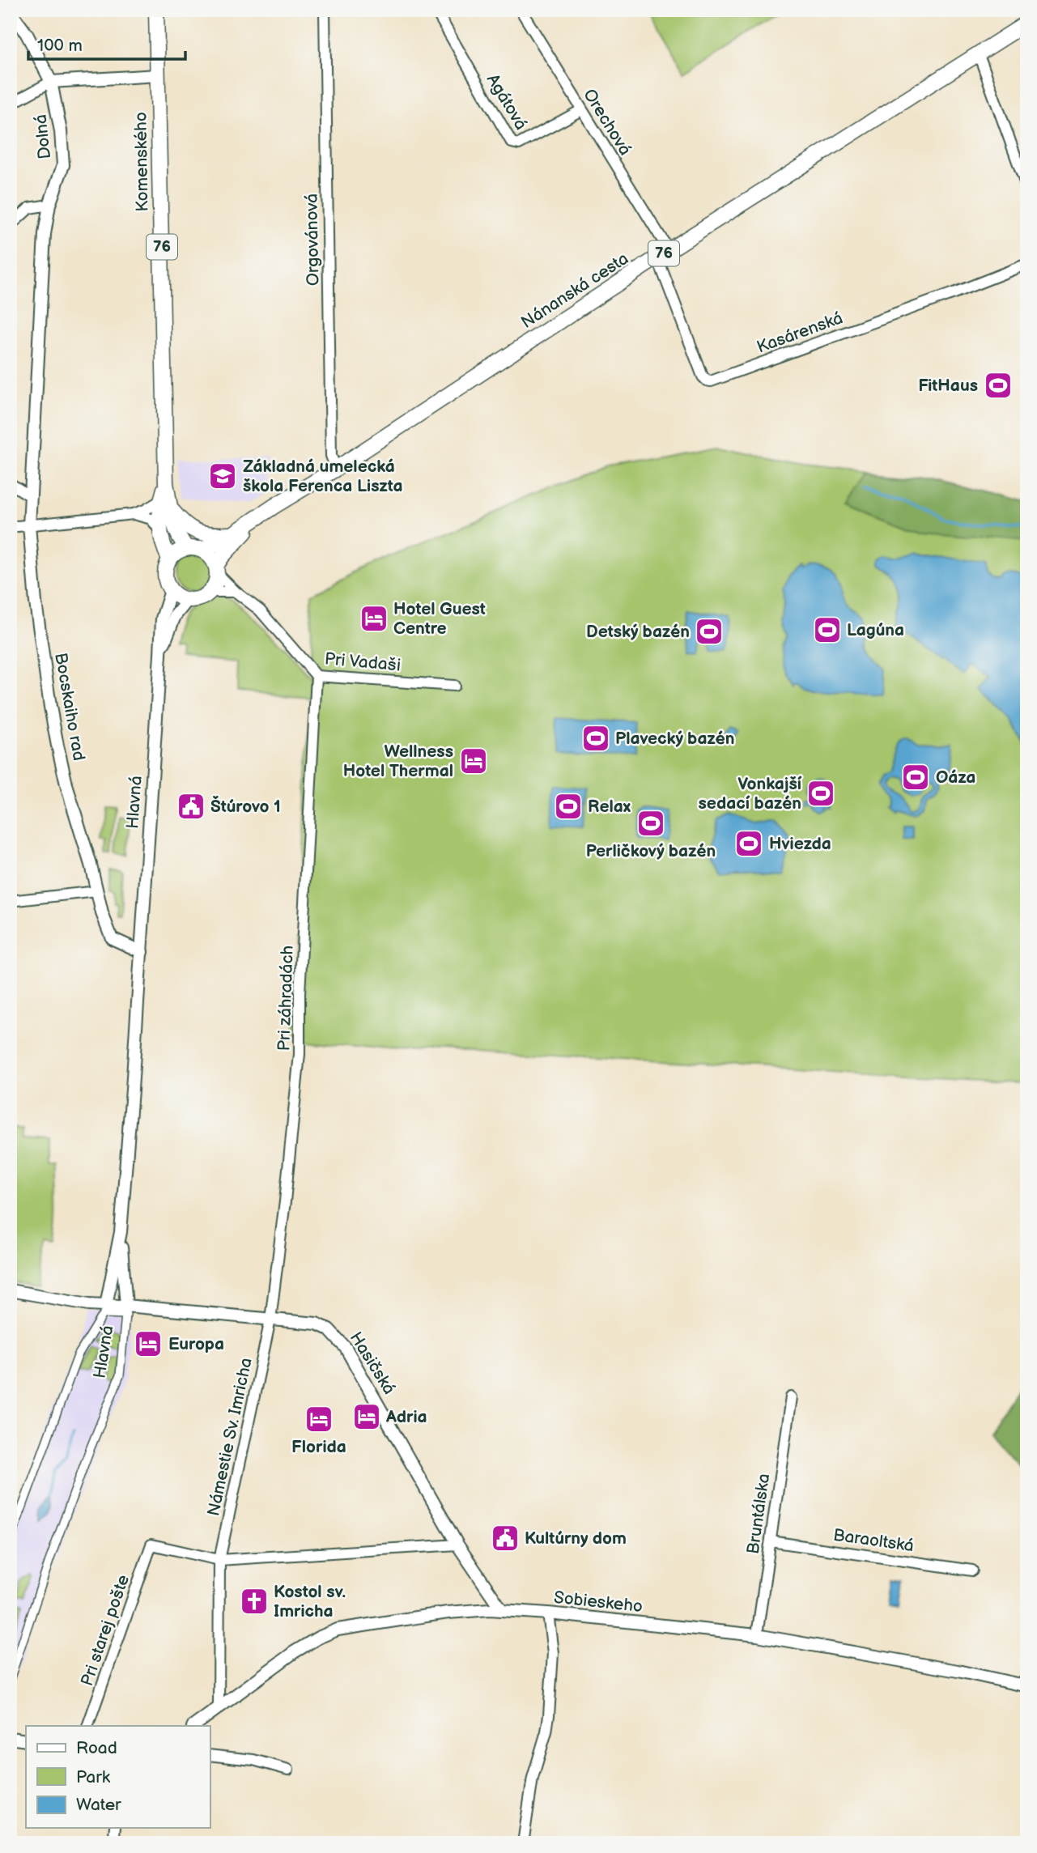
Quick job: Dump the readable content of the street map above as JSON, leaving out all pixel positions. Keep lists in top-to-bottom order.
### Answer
{
  "streets": {
    "main road": ["Komenského", "76", "Nánanská cesta"],
    "street": [
      "Agátová",
      "Orechová",
      "Dolná",
      "Orgovánová",
      "Kasárenská",
      "Pri Vadaši",
      "Bocskaiho rad",
      "Hlavná",
      "Pri záhradách",
      "Hasičská",
      "Námestie Sv. Imricha",
      "Bruntálska",
      "Baraoltská",
      "Sobieskeho",
      "Pri starej pošte"
    ]
  },
  "crossings": [
    ["Agátová", "Orechová"],
    ["Orechová", "Nánanská cesta"],
    ["Orechová", "Kasárenská"],
    ["Dolná", "Bocskaiho rad"],
    ["Komenského", "76"],
    ["Orgovánová", "Nánanská cesta"],
    ["76", "Nánanská cesta"],
    ["76", "Pri Vadaši"],
    ["76", "Hlavná"],
    ["Nánanská cesta", "Kasárenská"],
    ["Pri Vadaši", "Hlavná"],
    ["Pri Vadaši", "Pri záhradách"],
    ["Hlavná", "Hasičská"],
    ["Pri záhradách", "Hasičská"],
    ["Pri záhradách", "Námestie Sv. Imricha"],
    ["Hasičská", "Námestie Sv. Imricha"],
    ["Hasičská", "Sobieskeho"],
    ["Námestie Sv. Imricha", "Sobieskeho"],
    ["Námestie Sv. Imricha", "Pri starej pošte"],
    ["Bruntálska", "Baraoltská"],
    ["Bruntálska", "Sobieskeho"]
  ],
  "places": {
    "sports": [
      "FitHaus",
      "Lagúna",
      "Detský bazén",
      "Plavecký bazén",
      "Oáza",
      "Vonkajší sedací bazén",
      "Relax",
      "Perličkový bazén",
      "Hviezda"
    ],
    "school or university": ["Základná umelecká škola Ferenca Liszta"],
    "hotel": [
      "Hotel Guest Centre",
      "Wellness Hotel Thermal",
      "Europa",
      "Adria",
      "Florida"
    ],
    "public building": ["Štúrovo 1", "Kultúrny dom"],
    "church": ["Kostol sv. Imricha"]
  },
  "legend": ["Road", "Park", "Water"],
  "scale_bar": "100 m"
}
